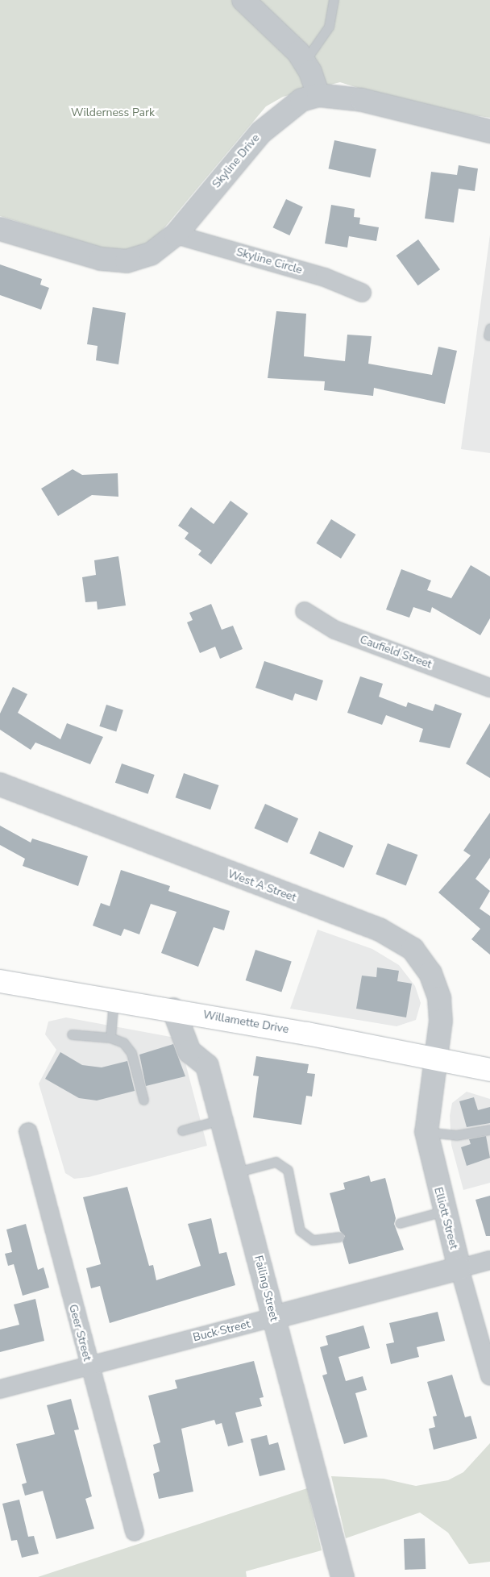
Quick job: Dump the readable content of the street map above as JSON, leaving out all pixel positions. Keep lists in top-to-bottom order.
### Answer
{
  "streets": {
    "main road": ["Willamette Drive"],
    "street": [
      "Skyline Drive",
      "Skyline Circle",
      "Caufield Street",
      "West A Street",
      "Elliott Street",
      "Failing Street",
      "Buck Street",
      "Geer Street"
    ]
  },
  "crossings": [
    ["Skyline Drive", "Skyline Circle"],
    ["West A Street", "Willamette Drive"],
    ["West A Street", "Elliott Street"],
    ["Willamette Drive", "Elliott Street"],
    ["Willamette Drive", "Failing Street"],
    ["Elliott Street", "Buck Street"],
    ["Failing Street", "Buck Street"],
    ["Buck Street", "Geer Street"]
  ],
  "parks": ["Wilderness Park"]
}
